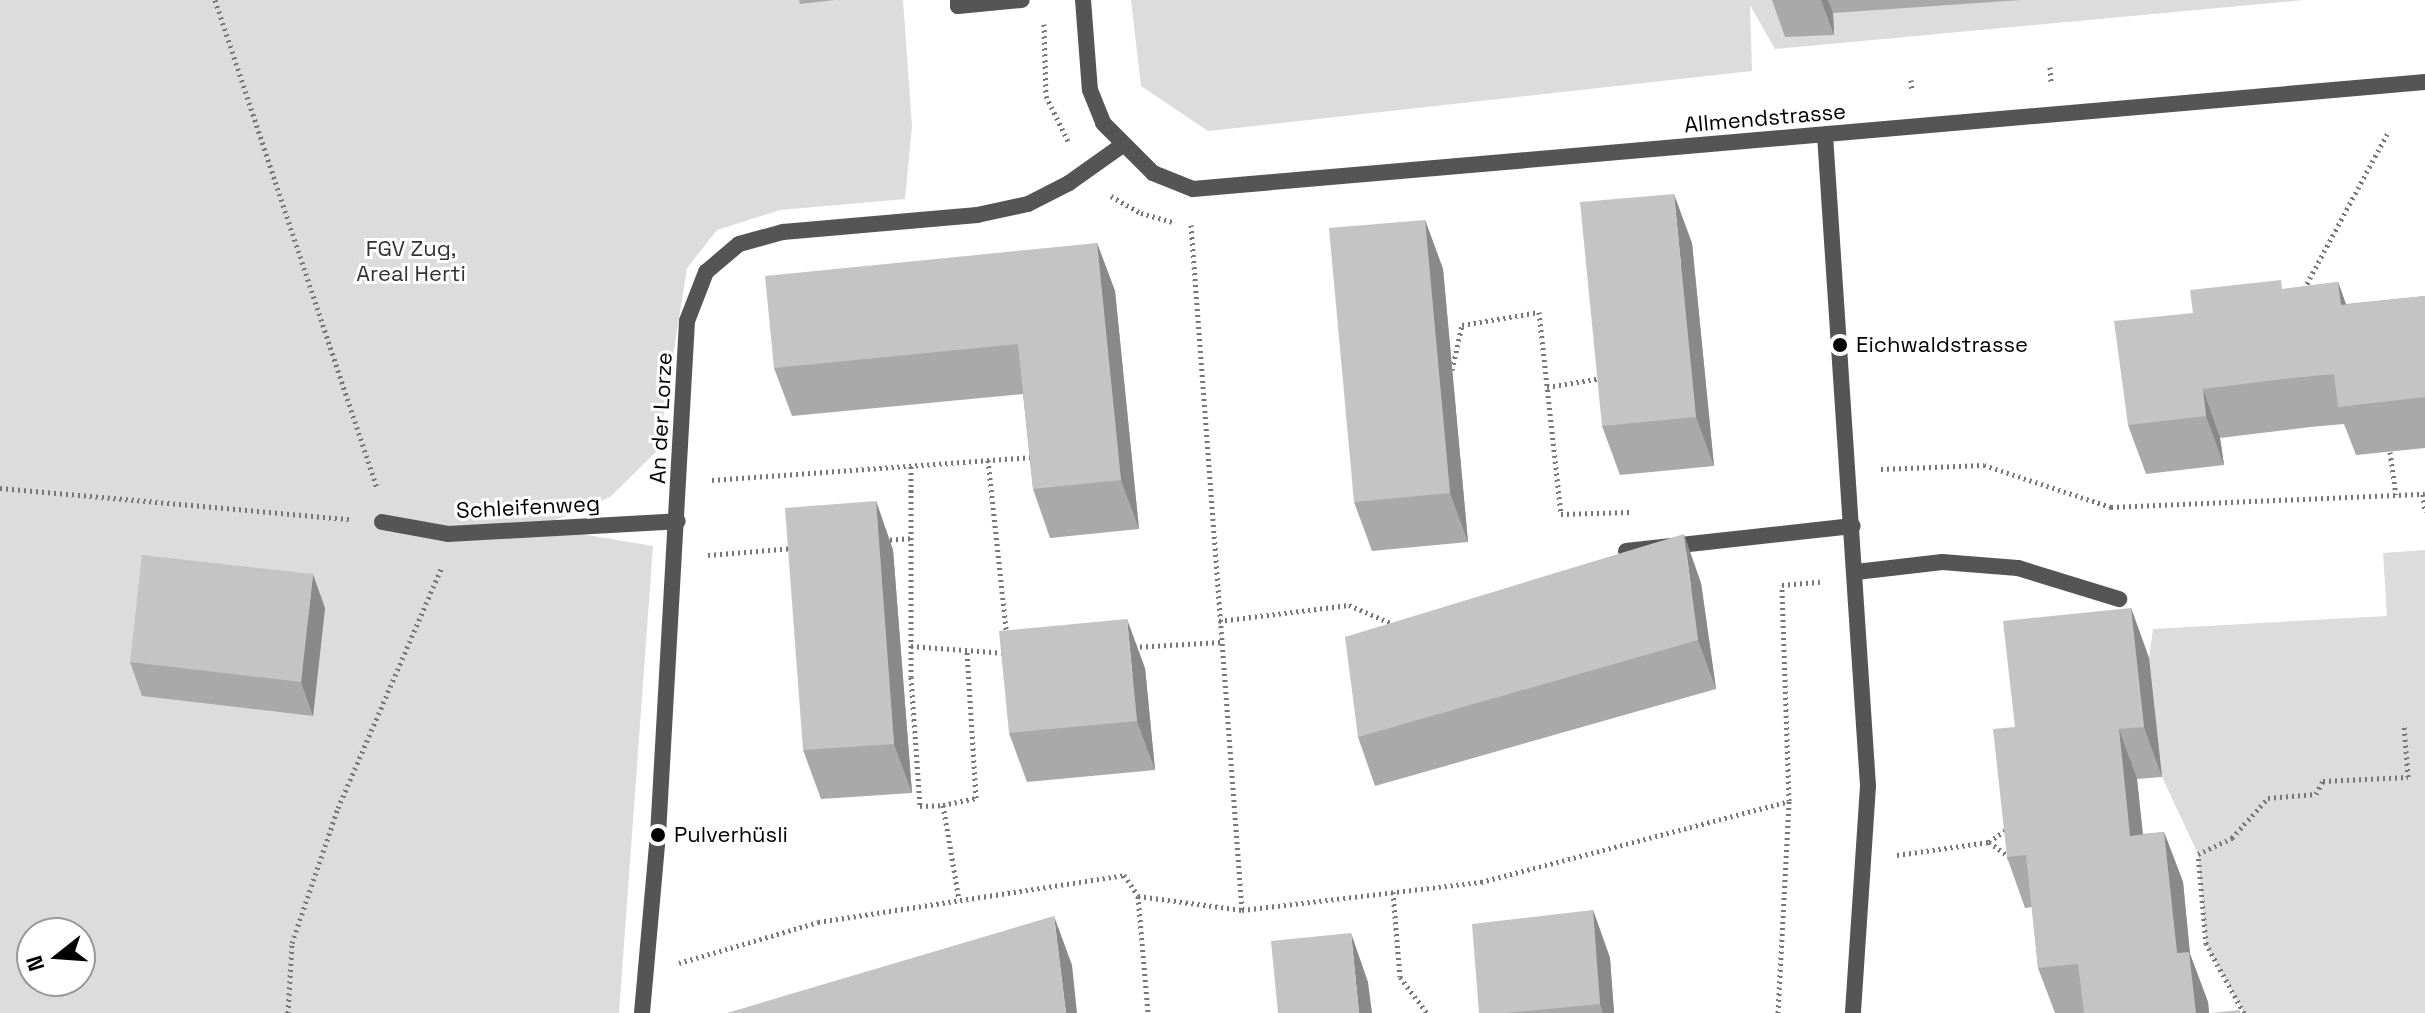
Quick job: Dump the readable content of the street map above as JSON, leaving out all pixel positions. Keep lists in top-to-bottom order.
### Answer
{
  "streets": {
    "street": ["Allmendstrasse", "An der Lorze", "Schleifenweg"]
  },
  "crossings": [
    ["Allmendstrasse", "An der Lorze"],
    ["An der Lorze", "Schleifenweg"]
  ],
  "parks": ["FGV Zug, Areal Herti"],
  "places": ["Eichwaldstrasse", "Pulverhüsli"],
  "north": "left"
}
